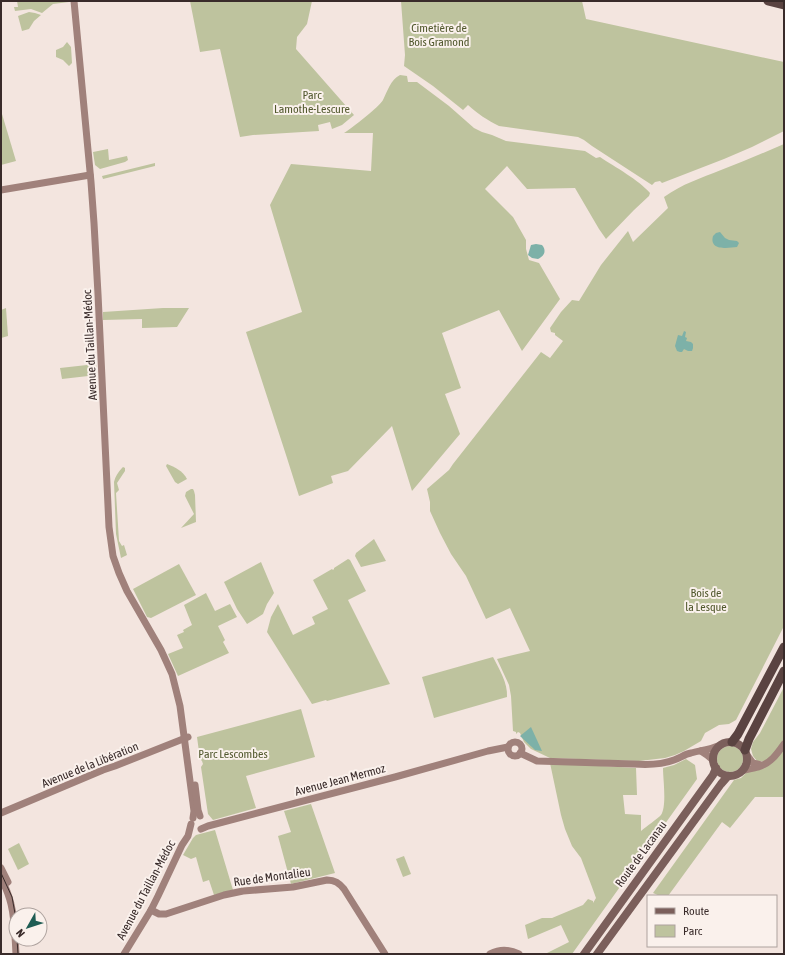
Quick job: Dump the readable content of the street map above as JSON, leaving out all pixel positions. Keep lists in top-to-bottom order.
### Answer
{
  "streets": {
    "main road": ["Route de Lacanau"],
    "street": [
      "Avenue du Taillan-Médoc",
      "Avenue de la Libération",
      "Avenue Jean Mermoz",
      "Rue de Montalieu"
    ]
  },
  "crossings": [
    ["Avenue du Taillan-Médoc", "Avenue de la Libération"],
    ["Avenue du Taillan-Médoc", "Avenue Jean Mermoz"],
    ["Avenue du Taillan-Médoc", "Rue de Montalieu"]
  ],
  "parks": [
    "Cimetière de Bois Gramond",
    "Parc Lamothe-Lescure",
    "Bois de la Lesque",
    "Parc Lescombes"
  ],
  "legend": ["Route", "Parc"],
  "north": "bottom left"
}
